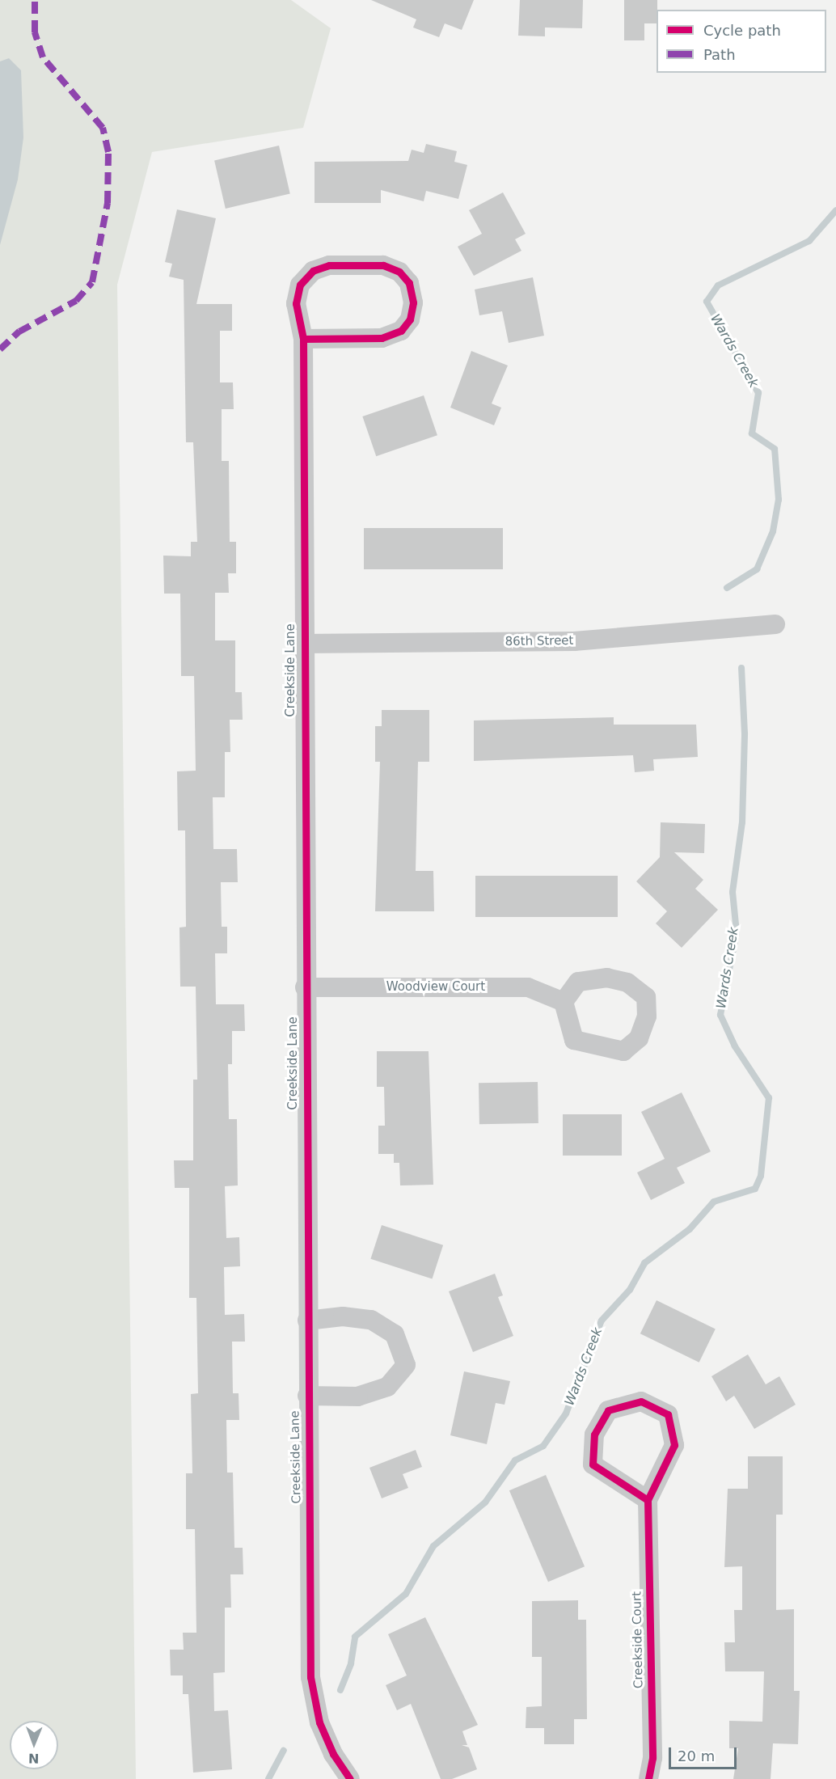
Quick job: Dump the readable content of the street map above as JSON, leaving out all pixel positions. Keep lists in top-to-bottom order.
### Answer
{
  "streets": {
    "street": [
      "86th Street",
      "Creekside Lane",
      "Woodview Court",
      "Creekside Court"
    ]
  },
  "crossings": [
    ["86th Street", "Creekside Lane"],
    ["Creekside Lane", "Woodview Court"]
  ],
  "water": ["Wards Creek"],
  "legend": ["Cycle path", "Path"],
  "scale_bar": "20 m",
  "north": "bottom"
}
